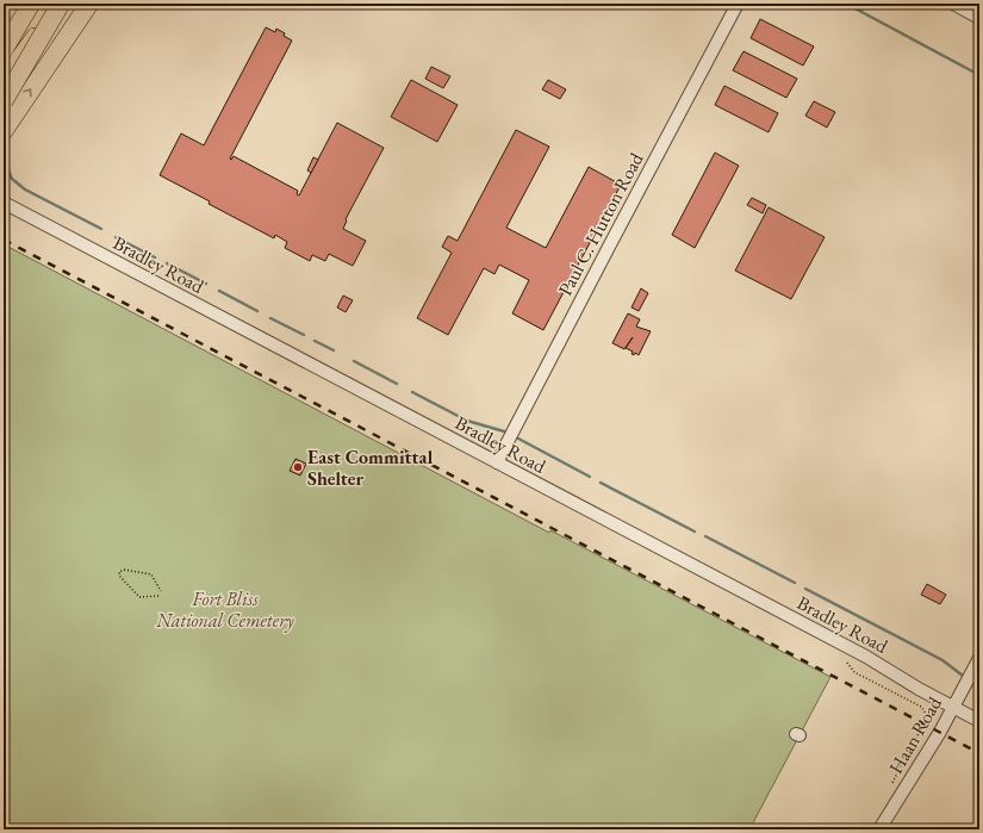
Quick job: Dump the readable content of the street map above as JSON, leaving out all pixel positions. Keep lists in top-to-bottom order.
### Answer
{
  "streets": {
    "street": ["Paul C. Hutton Road", "Bradley Road", "Haan Road"]
  },
  "crossings": [
    ["Paul C. Hutton Road", "Bradley Road"],
    ["Bradley Road", "Haan Road"]
  ],
  "parks": ["Fort Bliss National Cemetery"],
  "places": ["East Committal Shelter"]
}
